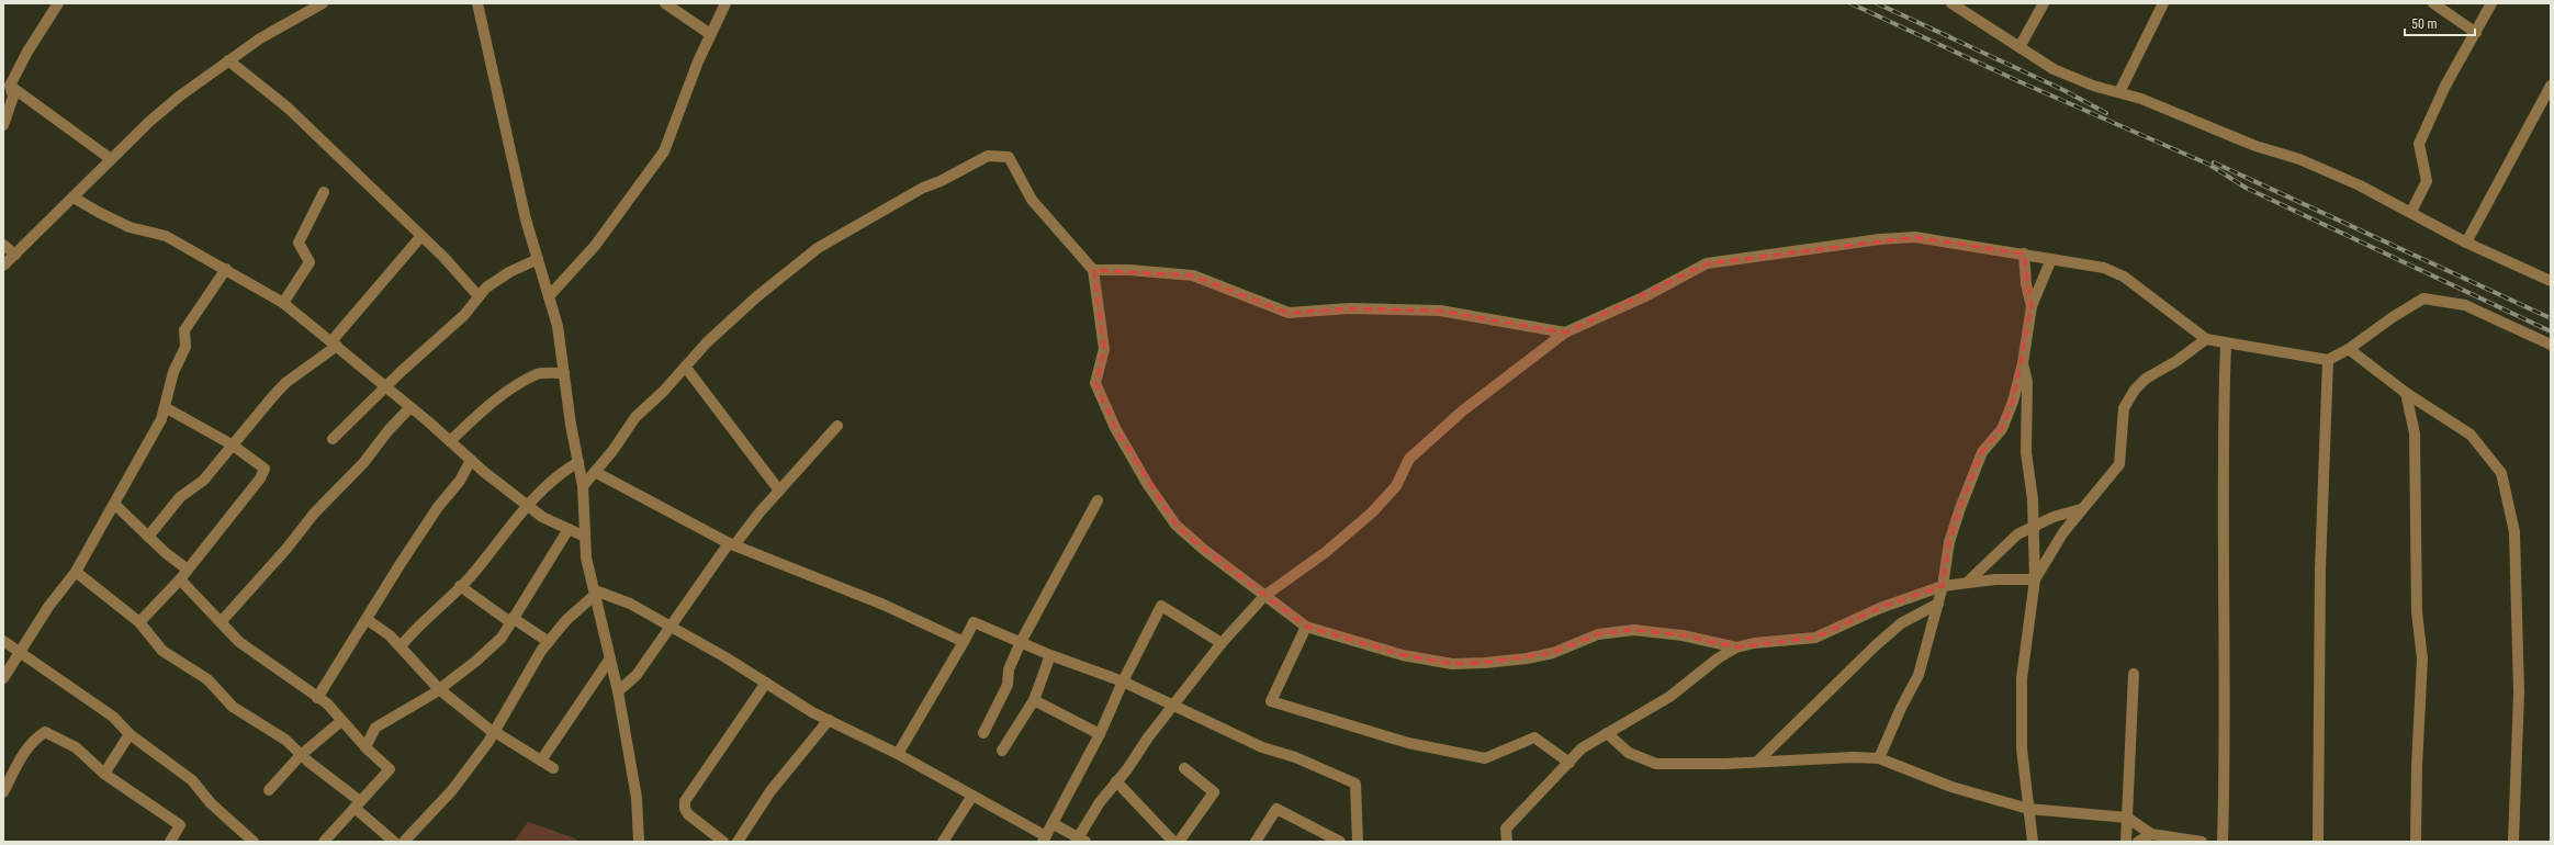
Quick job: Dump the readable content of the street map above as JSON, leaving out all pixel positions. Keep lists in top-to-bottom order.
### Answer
{
  "scale_bar": "50 m"
}
